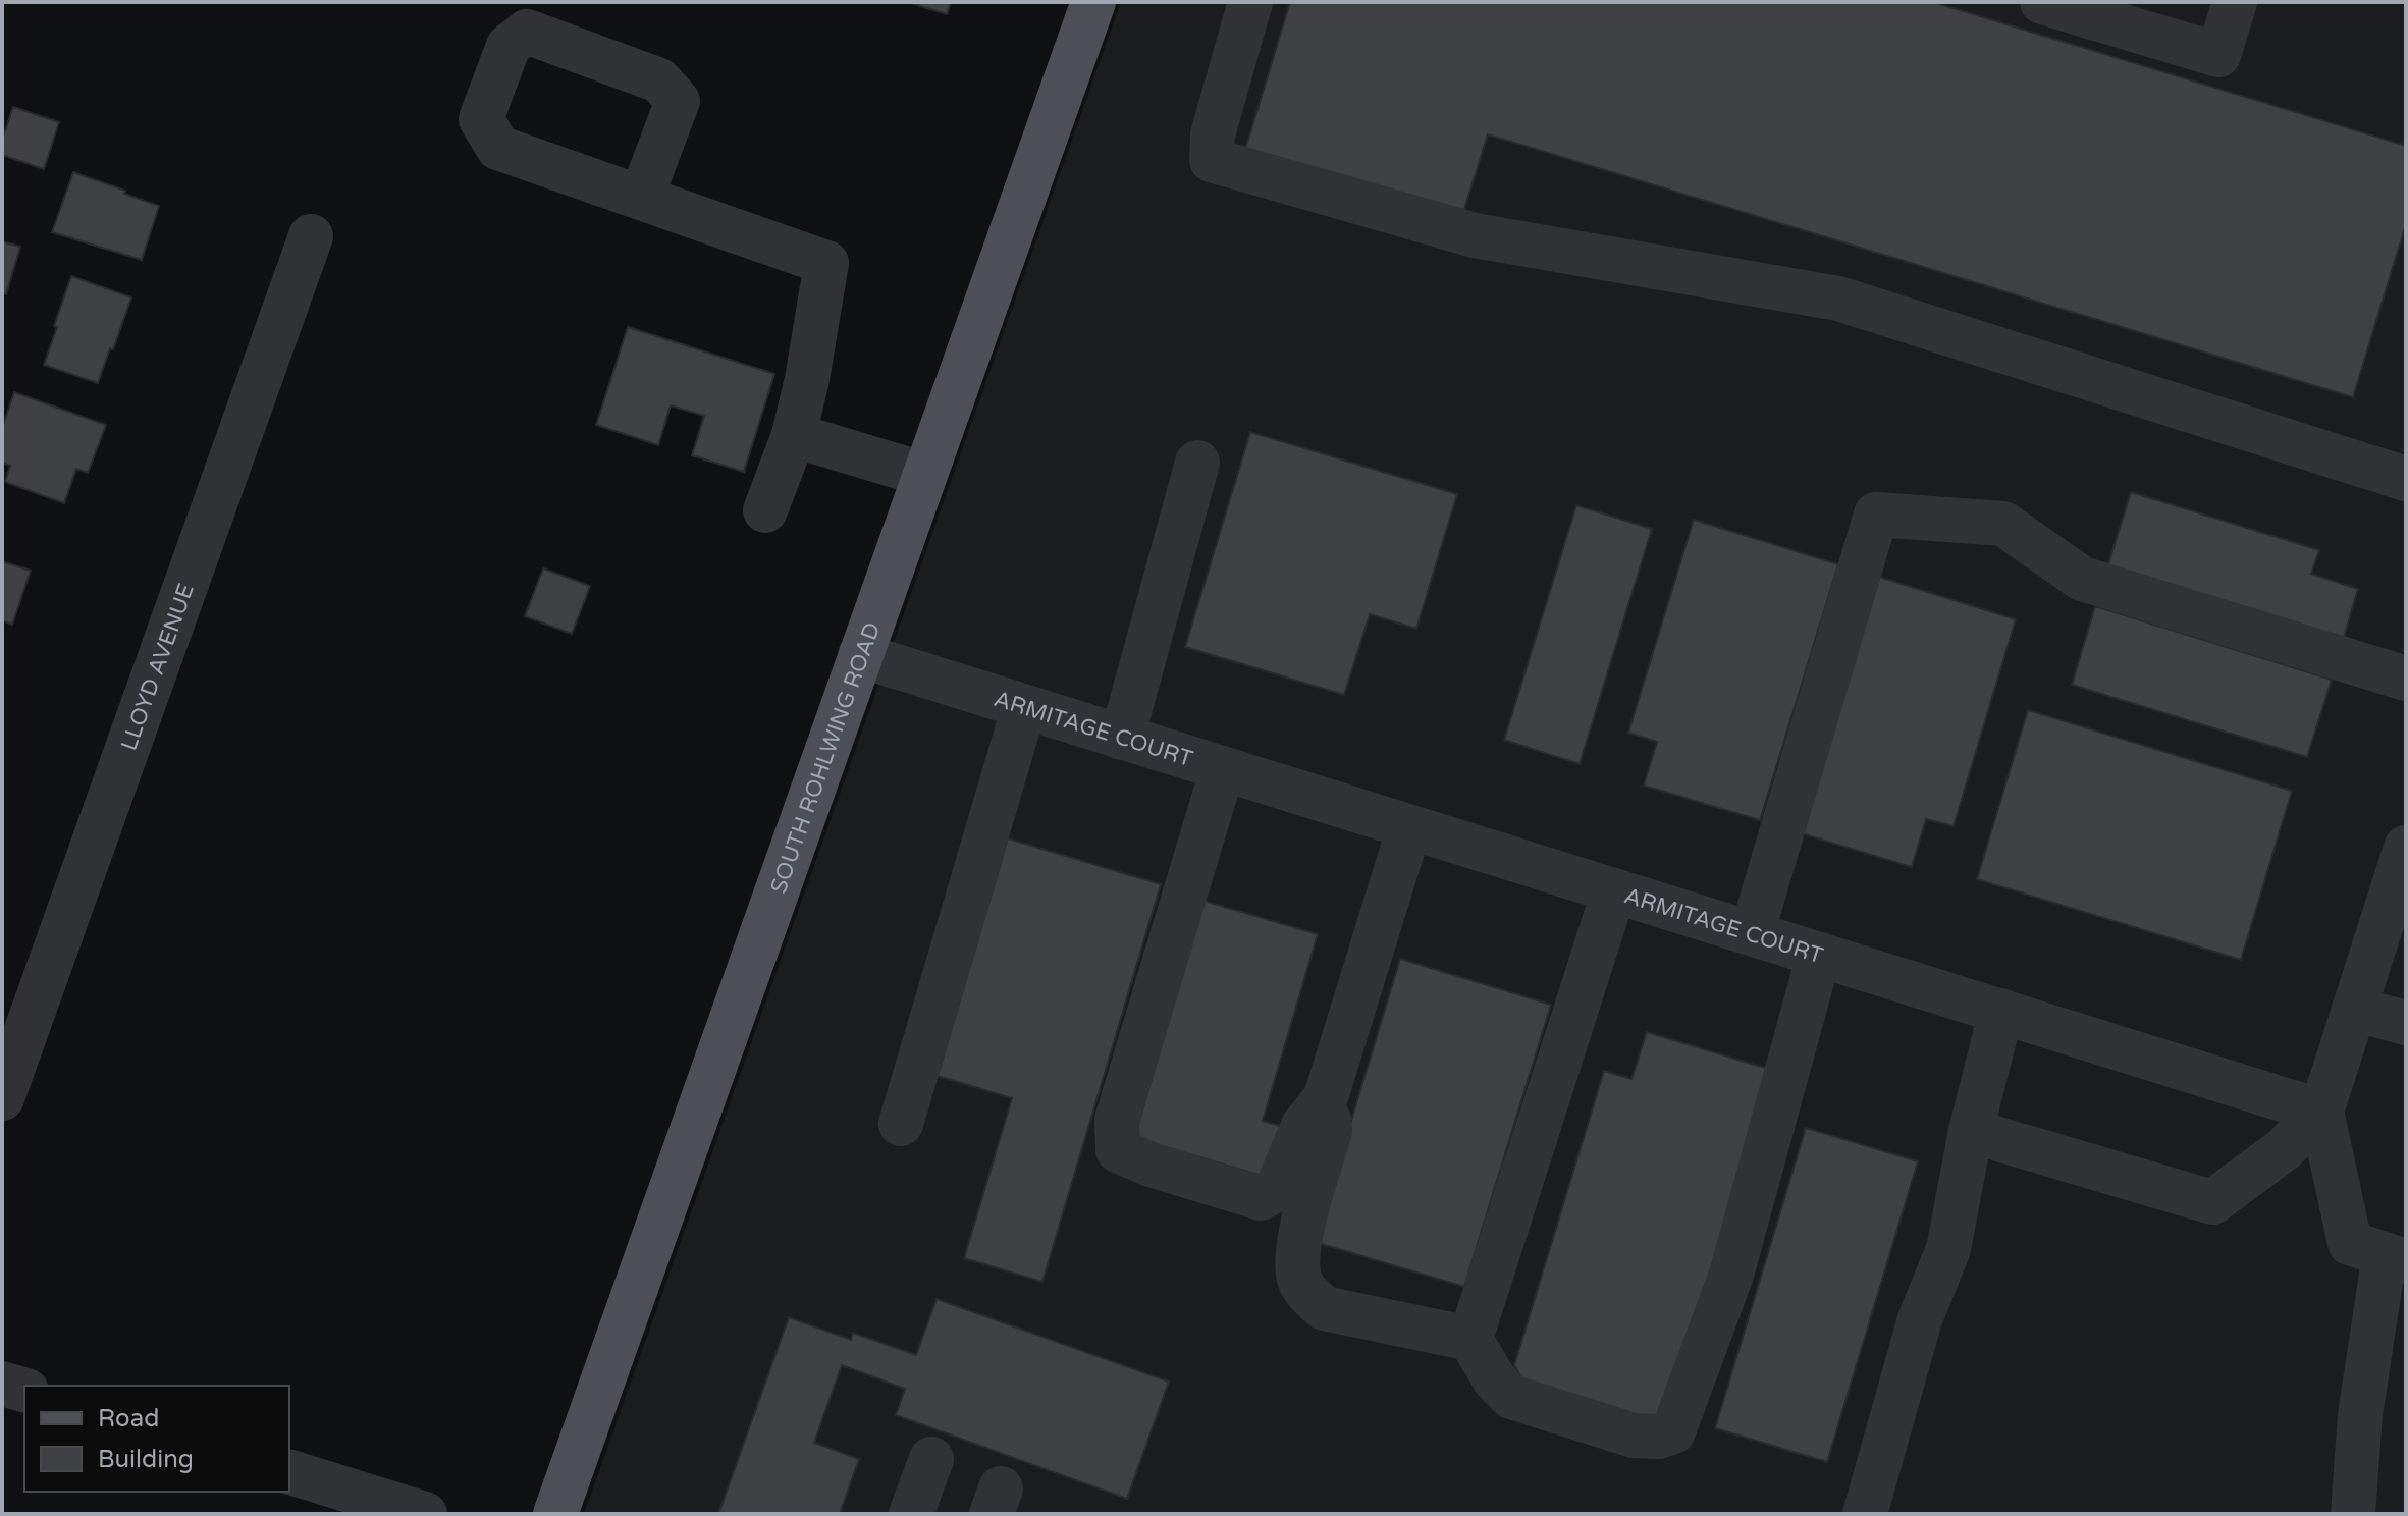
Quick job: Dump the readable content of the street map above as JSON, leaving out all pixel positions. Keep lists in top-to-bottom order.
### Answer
{
  "streets": {
    "main road": ["SOUTH ROHLWING ROAD"],
    "street": ["LLOYD AVENUE", "ARMITAGE COURT"]
  },
  "crossings": [
    ["ARMITAGE COURT", "SOUTH ROHLWING ROAD"]
  ],
  "legend": ["Road", "Building"]
}
